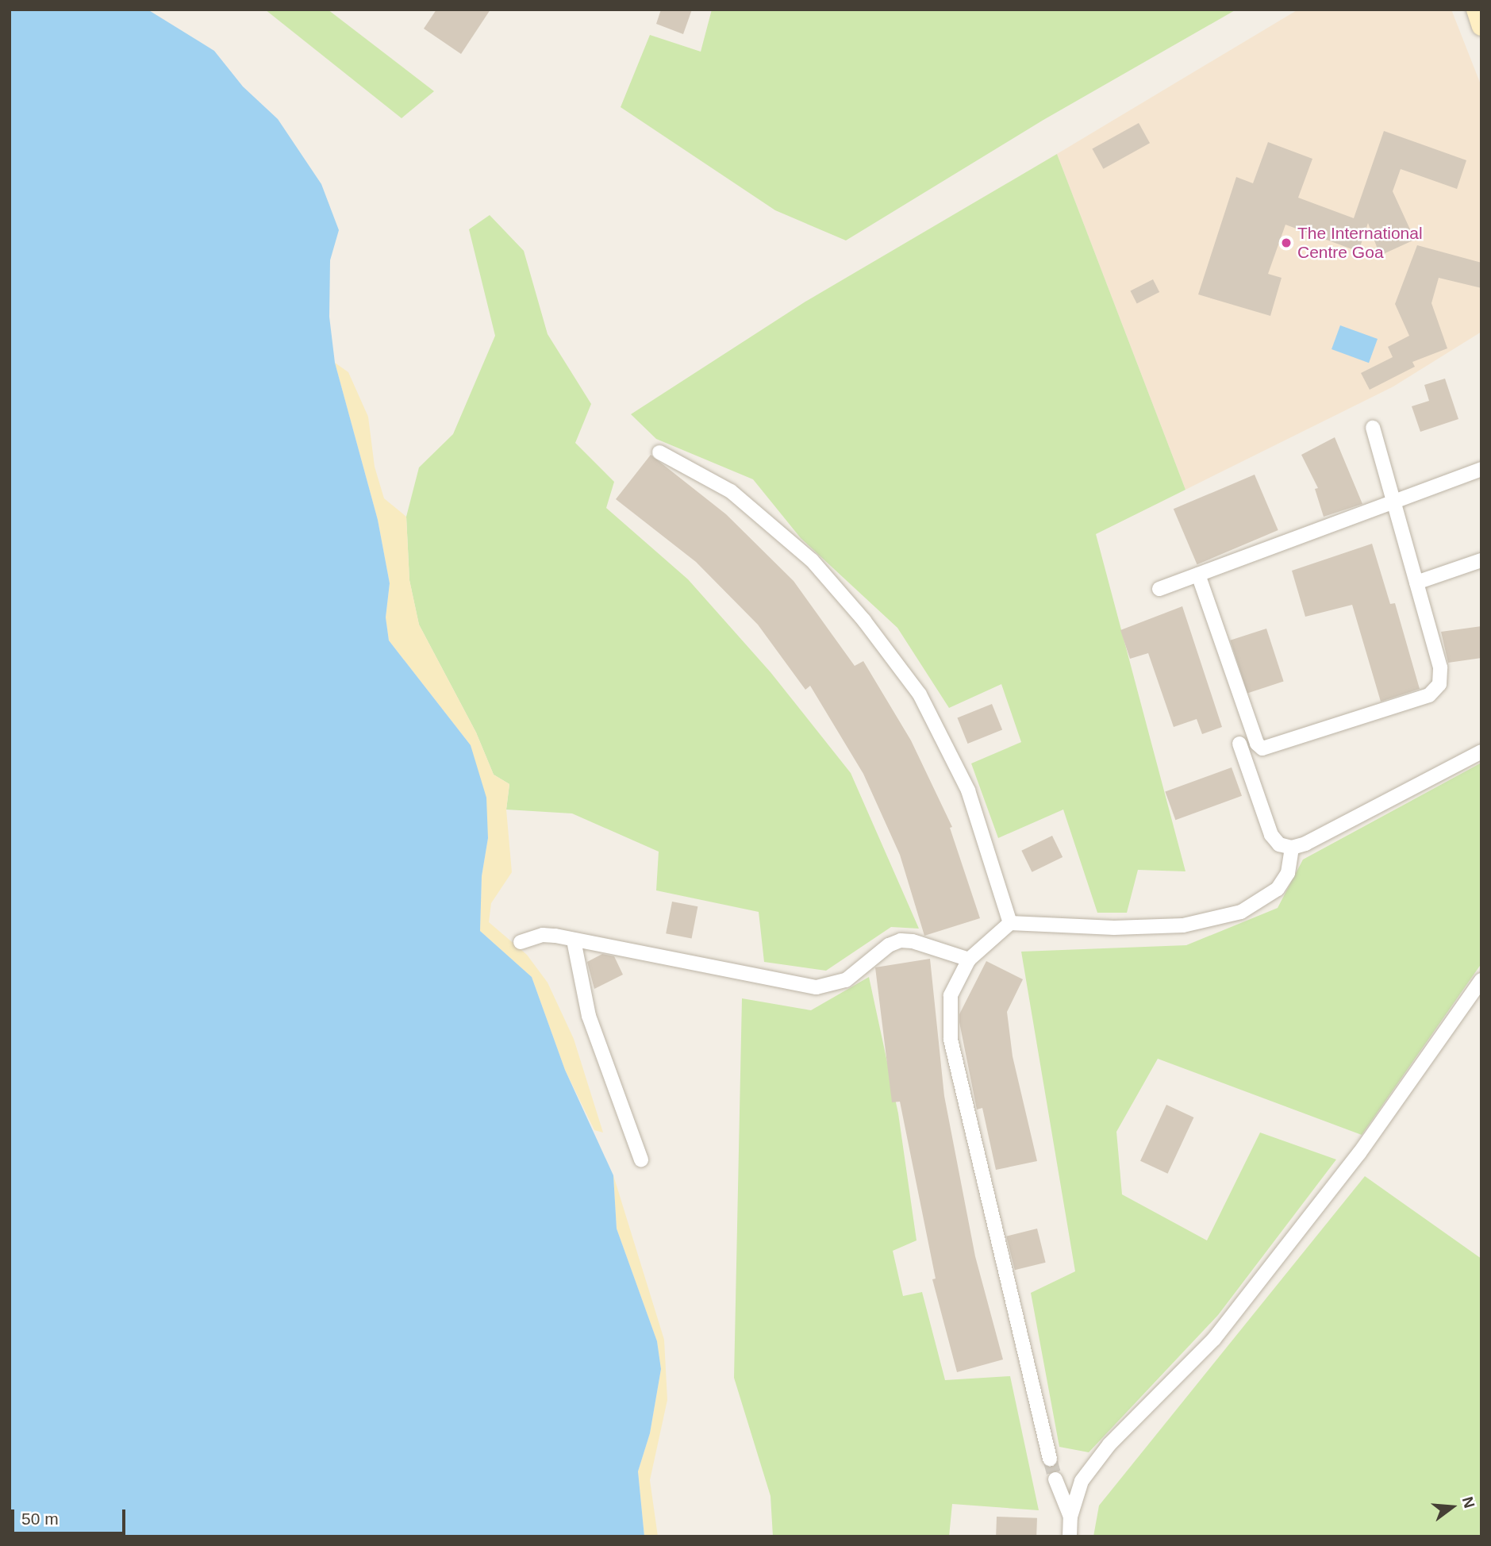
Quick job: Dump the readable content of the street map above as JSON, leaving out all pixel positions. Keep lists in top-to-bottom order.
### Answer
{
  "places": ["The International Centre Goa"],
  "scale_bar": "50 m",
  "north": "right"
}
